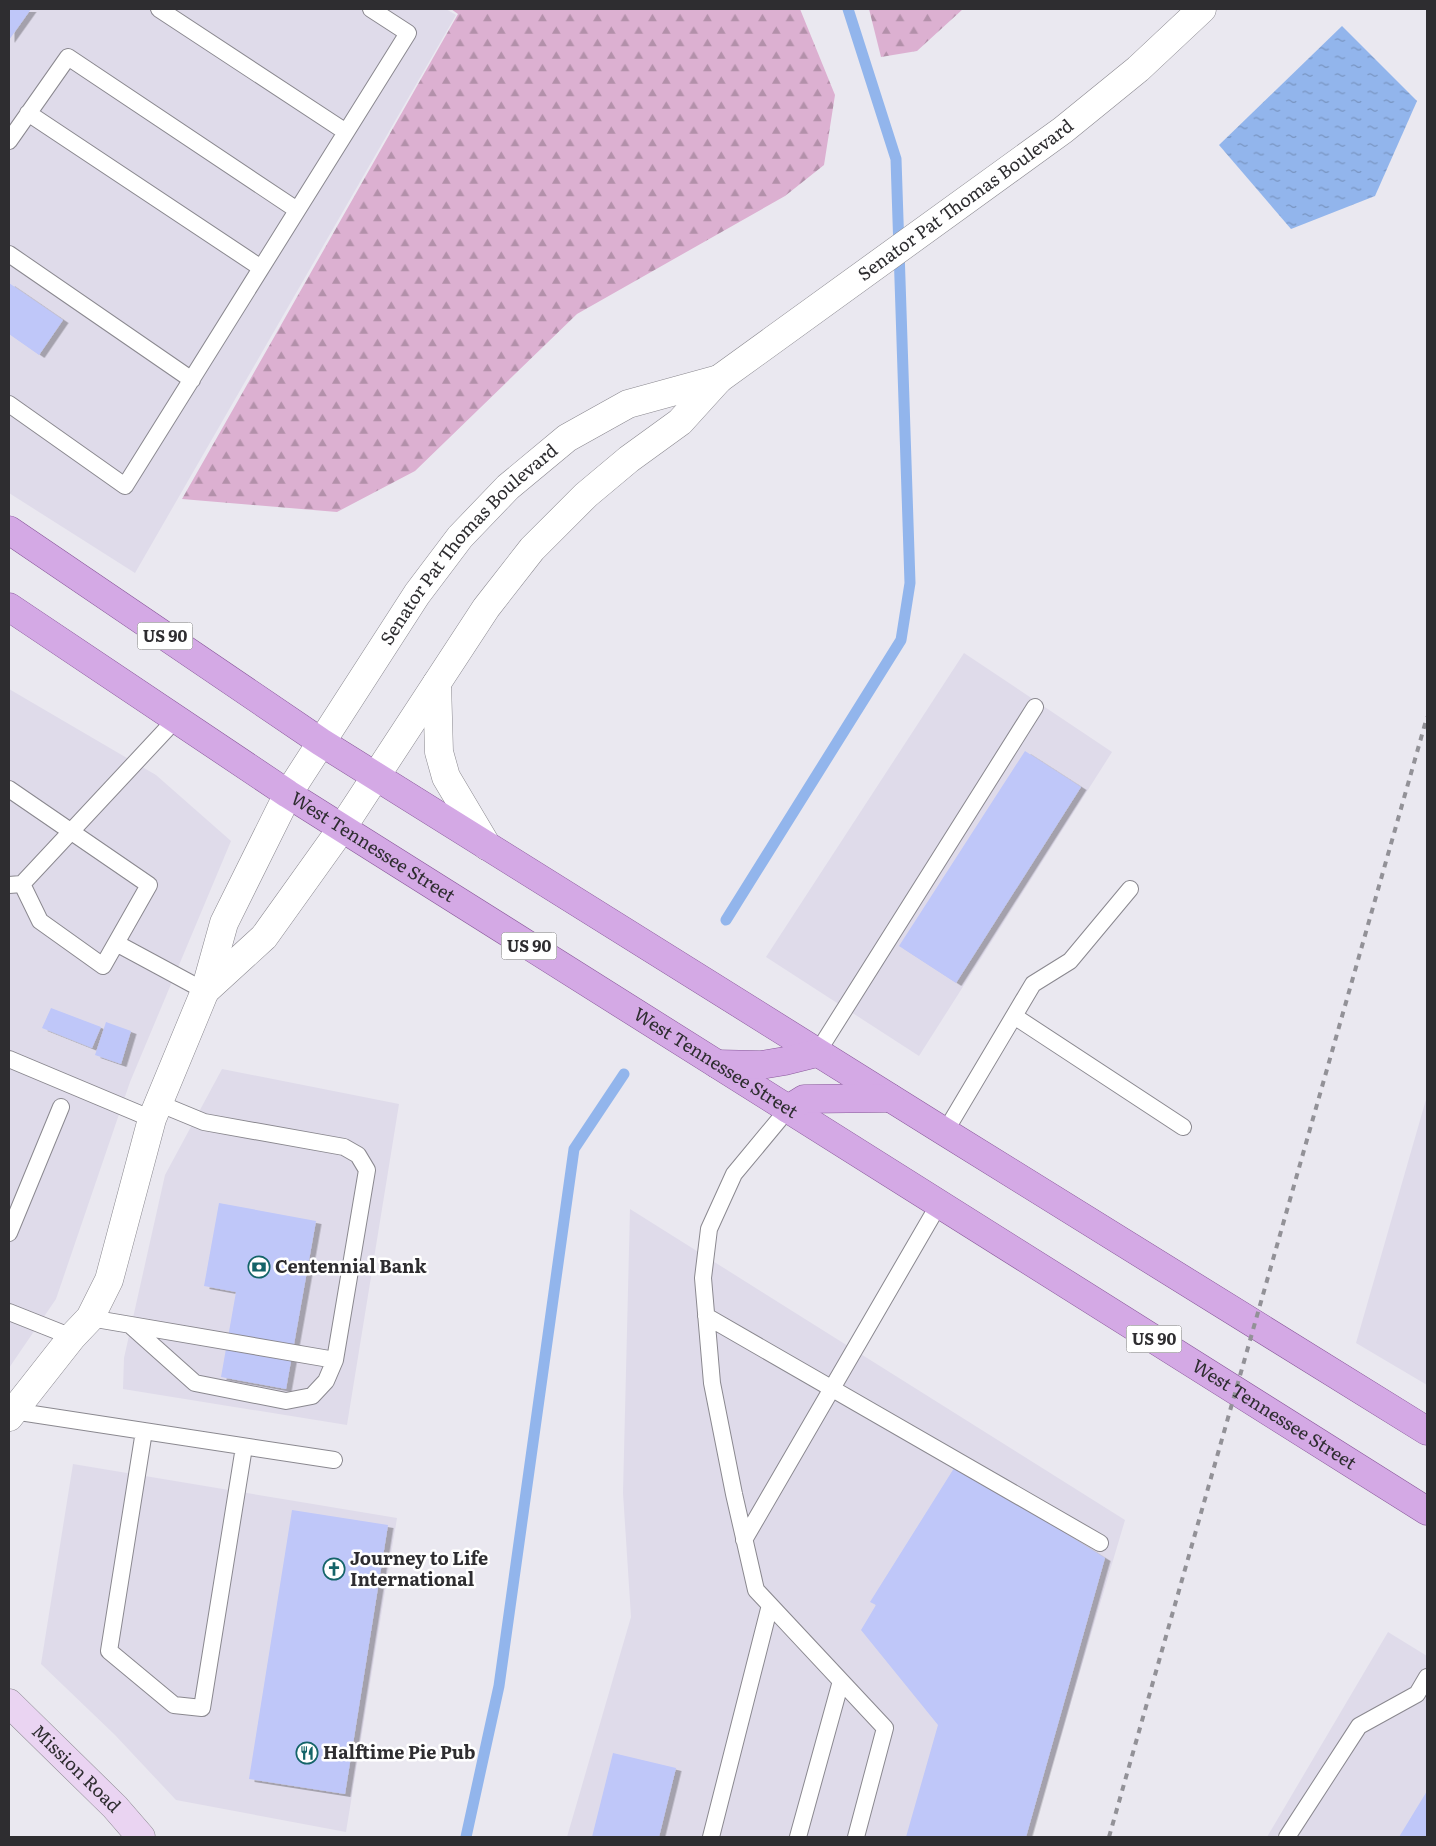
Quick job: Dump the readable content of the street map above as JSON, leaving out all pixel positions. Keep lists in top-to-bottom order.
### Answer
{
  "streets": {
    "main road": ["US 90", "West Tennessee Street", "Mission Road"],
    "street": ["Senator Pat Thomas Boulevard"]
  },
  "crossings": [
    ["Senator Pat Thomas Boulevard", "US 90"],
    ["Senator Pat Thomas Boulevard", "West Tennessee Street"]
  ],
  "places": {
    "bank": ["Centennial Bank"],
    "church": ["Journey to Life International"],
    "restaurant": ["Halftime Pie Pub"]
  }
}
